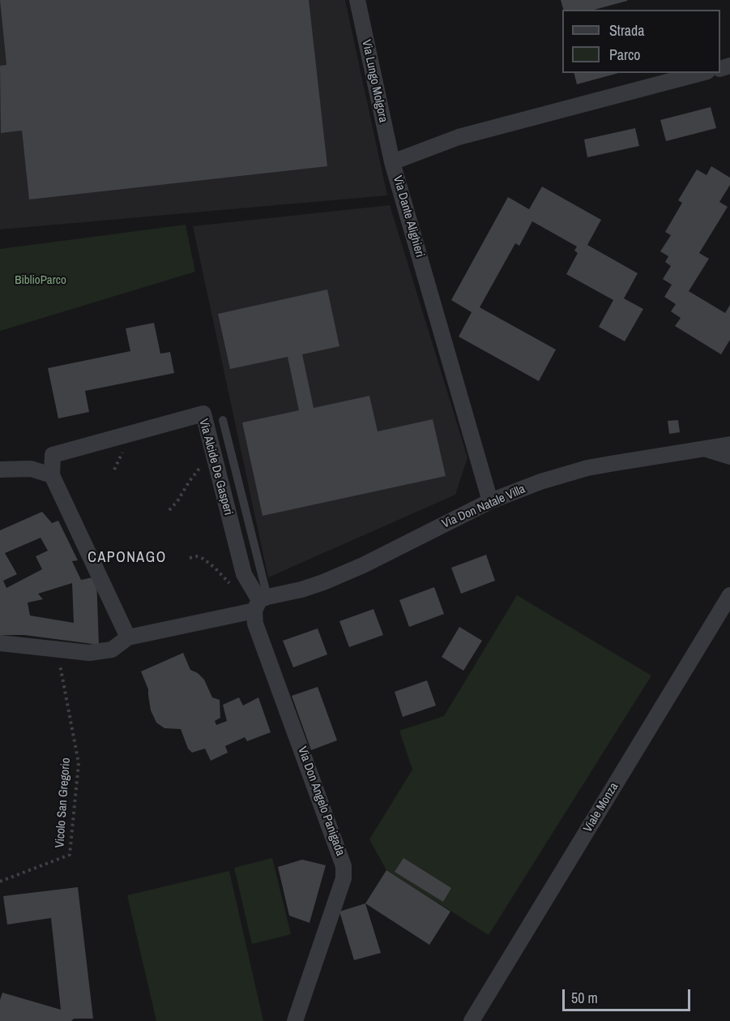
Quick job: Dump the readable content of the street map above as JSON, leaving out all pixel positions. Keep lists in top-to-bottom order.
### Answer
{
  "streets": {
    "street": [
      "Via Lungo Molgora",
      "Via Dante Alighieri",
      "Via Alcide De Gasperi",
      "Via Don Natale Villa",
      "Via Don Angelo Panigada",
      "Viale Monza"
    ],
    "path": ["Vicolo San Gregorio"]
  },
  "crossings": [
    ["Via Lungo Molgora", "Via Dante Alighieri"],
    ["Via Dante Alighieri", "Via Don Natale Villa"],
    ["Via Alcide De Gasperi", "Via Don Natale Villa"],
    ["Via Alcide De Gasperi", "Via Don Angelo Panigada"],
    ["Via Don Natale Villa", "Via Don Angelo Panigada"]
  ],
  "districts": ["CAPONAGO"],
  "parks": ["BiblioParco"],
  "legend": ["Strada", "Parco"],
  "scale_bar": "50 m"
}
